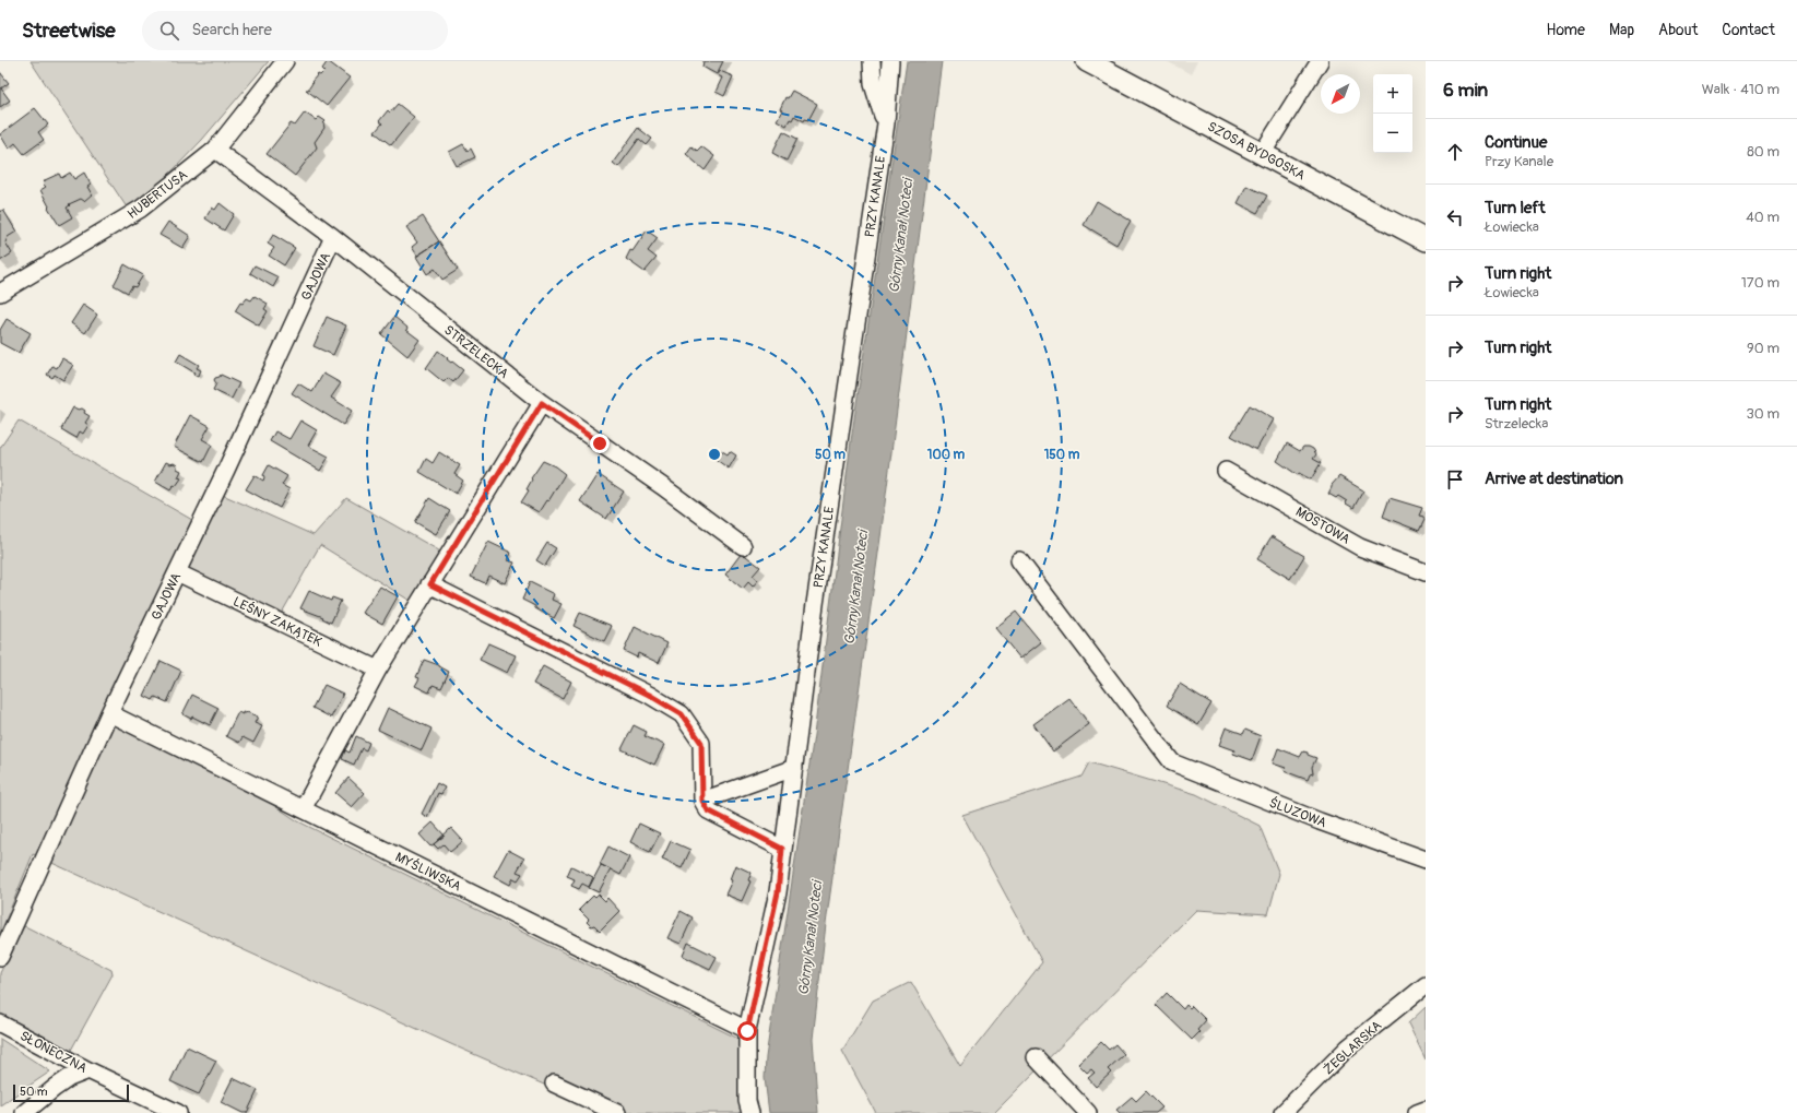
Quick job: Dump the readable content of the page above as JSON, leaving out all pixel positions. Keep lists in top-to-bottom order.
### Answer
{
  "streets": {
    "street": [
      "SZOSA BYDGOSKA",
      "HUBERTUSA",
      "PRZY KANALE",
      "GAJOWA",
      "STRZELECKA",
      "MOSTOWA",
      "LEŚNY ZAKĄTEK",
      "ŚLUZOWA",
      "MYŚLIWSKA",
      "ŻEGLARSKA",
      "SŁONECZNA"
    ]
  },
  "crossings": [
    ["HUBERTUSA", "STRZELECKA"],
    ["PRZY KANALE", "MYŚLIWSKA"],
    ["GAJOWA", "STRZELECKA"],
    ["GAJOWA", "LEŚNY ZAKĄTEK"],
    ["GAJOWA", "MYŚLIWSKA"]
  ],
  "water": ["Górny Kanał Noteci"],
  "scale_bar": "50 m",
  "north": "bottom left",
  "page": {
    "header": "Streetwise",
    "search": "Search here",
    "nav": [
      "Home",
      "Map",
      "About",
      "Contact"
    ],
    "heading": ["6 min", "Walk · 410 m"],
    "map_buttons": ["+", "−"],
    "list": [
      ["Continue", "Przy Kanale", "80 m"],
      ["Turn left", "Łowiecka", "40 m"],
      ["Turn right", "Łowiecka", "170 m"],
      ["Turn right", "90 m"],
      ["Turn right", "Strzelecka", "30 m"],
      "Arrive at destination"
    ],
    "scale": "50 m"
  },
  "rings": ["50 m", "100 m", "150 m"]
}
